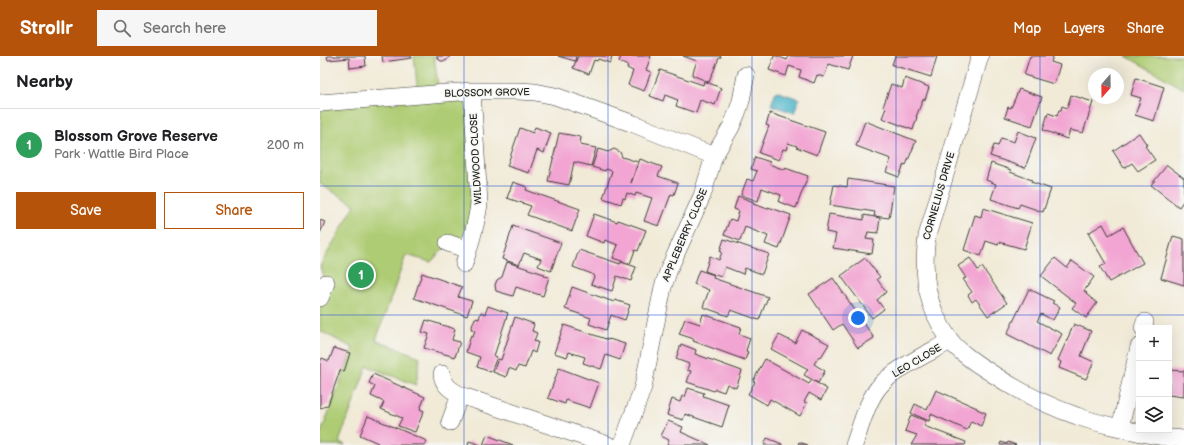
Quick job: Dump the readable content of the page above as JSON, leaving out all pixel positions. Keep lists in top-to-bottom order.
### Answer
{
  "streets": {
    "street": [
      "BLOSSOM GROVE",
      "WILDWOOD CLOSE",
      "CORNELIUS DRIVE",
      "APPLEBERRY CLOSE",
      "LEO CLOSE"
    ]
  },
  "crossings": [
    ["BLOSSOM GROVE", "WILDWOOD CLOSE"],
    ["BLOSSOM GROVE", "APPLEBERRY CLOSE"],
    ["CORNELIUS DRIVE", "LEO CLOSE"]
  ],
  "north": "bottom",
  "page": {
    "header": "Strollr",
    "search": "Search here",
    "nav": ["Map", "Layers", "Share"],
    "heading": "Nearby",
    "list": [
      {
        "mark": "1",
        "name": "Blossom Grove Reserve",
        "note": "Park · Wattle Bird Place",
        "value": "200 m"
      }
    ],
    "buttons": ["Save", "Share"],
    "pins": "1",
    "map_buttons": ["+", "−"]
  }
}
